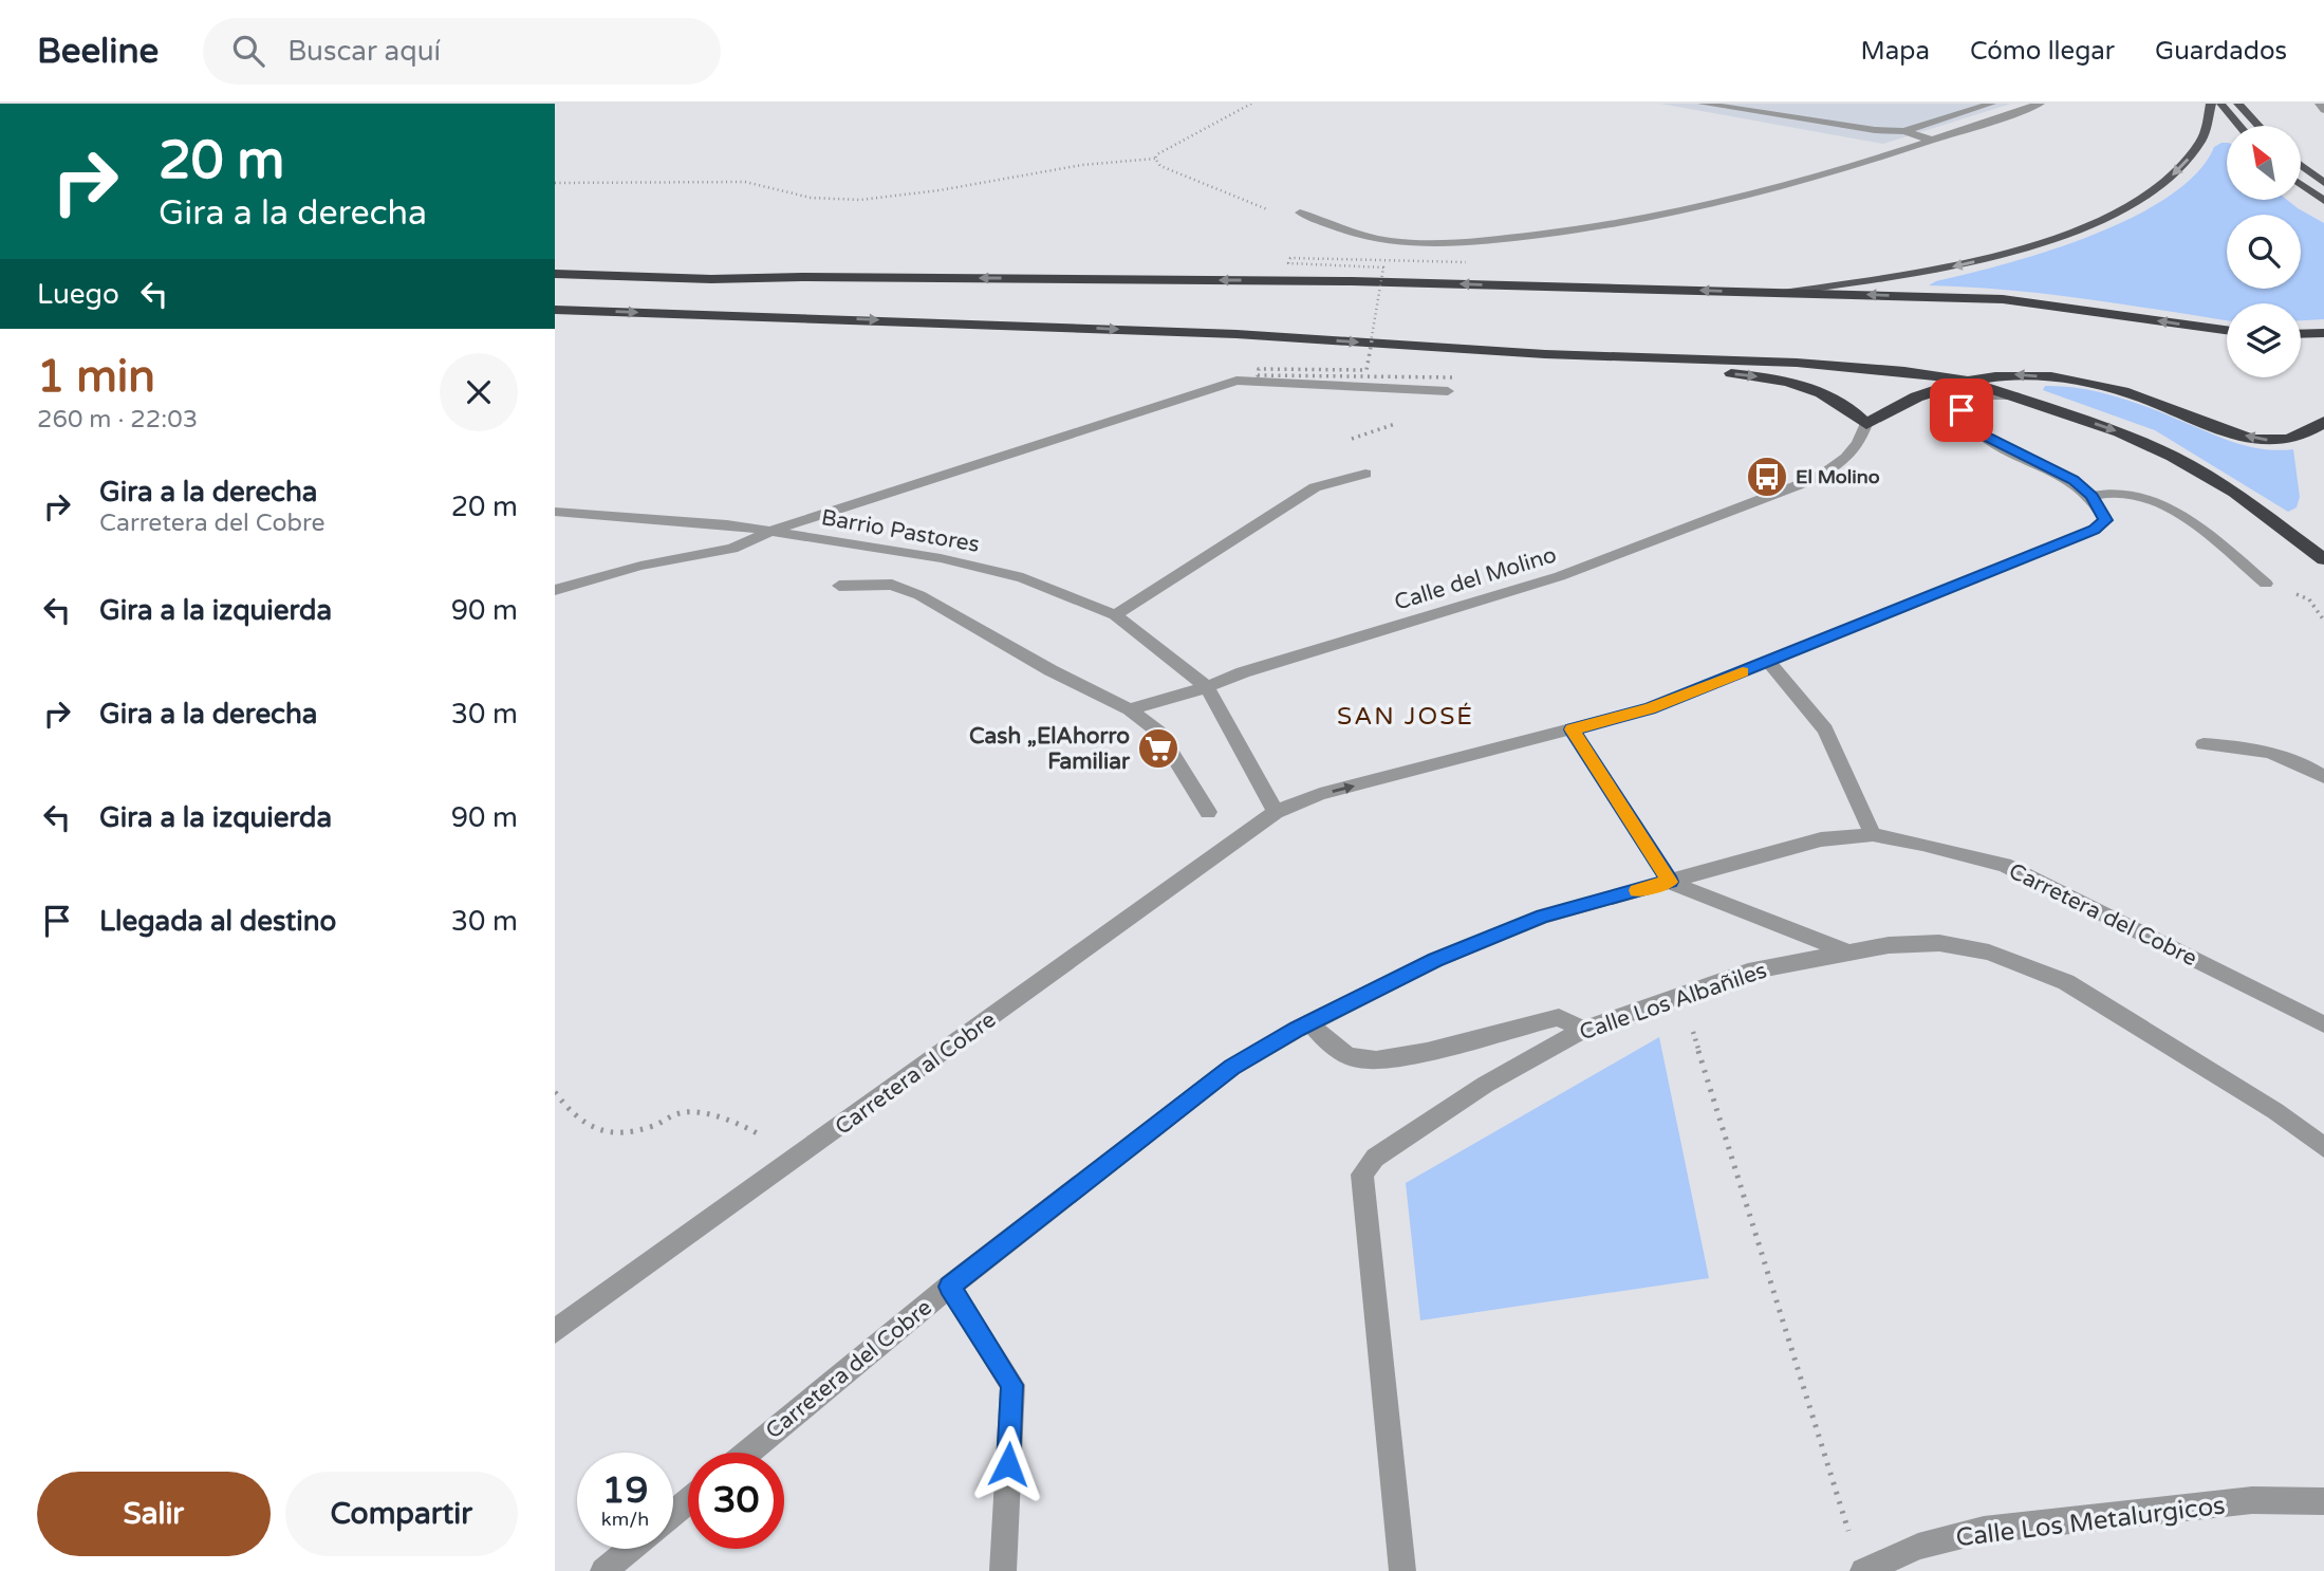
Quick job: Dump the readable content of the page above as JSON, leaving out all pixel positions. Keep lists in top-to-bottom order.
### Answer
{
  "streets": {
    "street": [
      "Barrio Pastores",
      "Calle del Molino",
      "Carretera del Cobre",
      "Calle Los Albañiles",
      "Carretera al Cobre",
      "Calle Los Metalurgicos"
    ]
  },
  "crossings": [
    ["Barrio Pastores", "Calle del Molino"]
  ],
  "districts": ["SAN JOSÉ"],
  "places": {
    "bus stop": ["El Molino"],
    "supermarket": ["Cash „ElAhorro Familiar"]
  },
  "north": "top left",
  "page": {
    "header": "Beeline",
    "search": "Buscar aquí",
    "nav": ["Mapa", "Cómo llegar", "Guardados"],
    "turn": ["20 m", "Gira a la derecha"],
    "then": "Luego",
    "heading": ["1 min", "260 m · 22:03"],
    "list": [
      {
        "name": "Gira a la derecha",
        "note": "Carretera del Cobre",
        "value": "20 m"
      },
      {
        "name": "Gira a la izquierda",
        "value": "90 m"
      },
      {
        "name": "Gira a la derecha",
        "value": "30 m"
      },
      {
        "name": "Gira a la izquierda",
        "value": "90 m"
      },
      {
        "name": "Llegada al destino",
        "value": "30 m"
      }
    ],
    "speed": "19 km/h",
    "limit": "30",
    "buttons": ["Salir", "Compartir"]
  }
}
